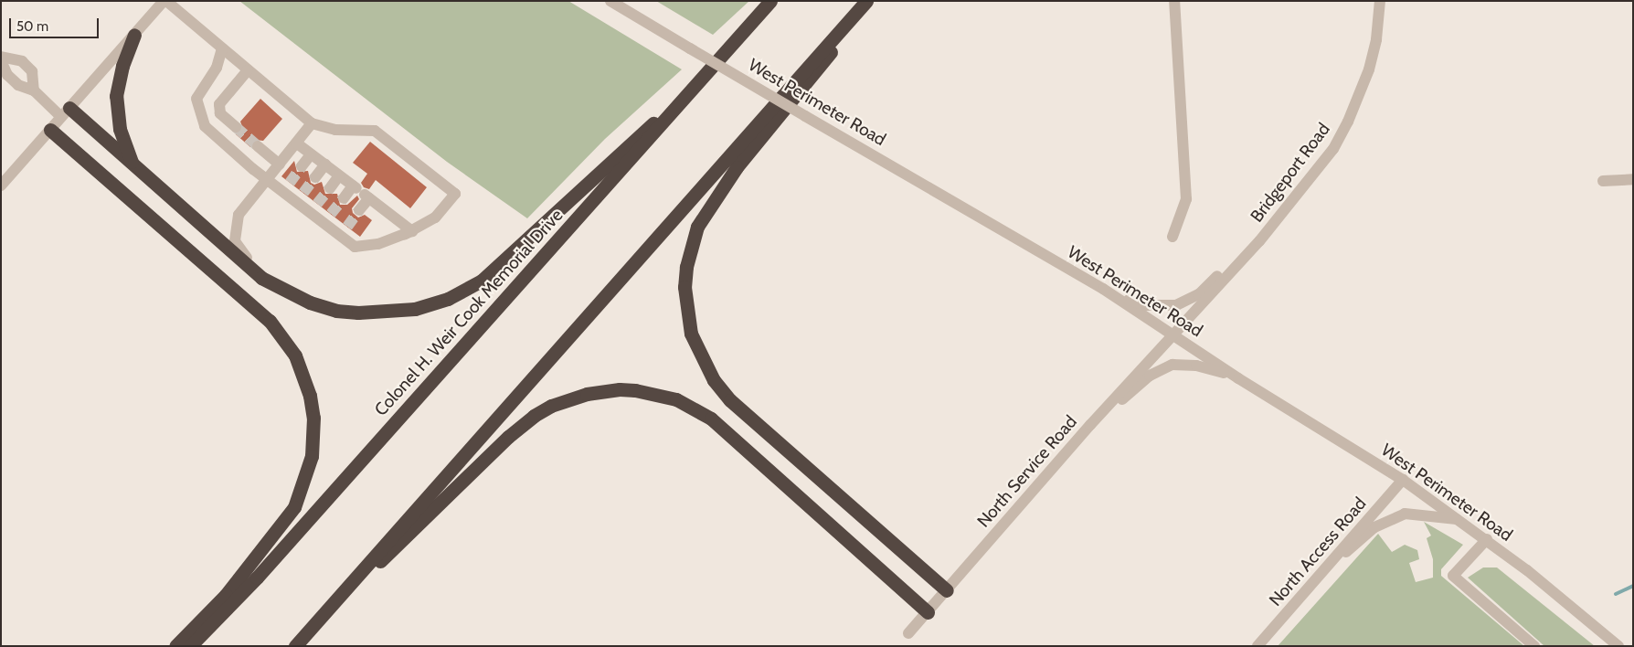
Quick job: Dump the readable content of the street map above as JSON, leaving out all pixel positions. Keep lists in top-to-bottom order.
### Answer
{
  "streets": {
    "highway": ["Colonel H. Weir Cook Memorial Drive"],
    "street": [
      "West Perimeter Road",
      "Bridgeport Road",
      "North Service Road",
      "North Access Road"
    ]
  },
  "crossings": [
    ["West Perimeter Road", "Bridgeport Road"],
    ["West Perimeter Road", "North Service Road"],
    ["West Perimeter Road", "North Access Road"],
    ["Bridgeport Road", "North Service Road"]
  ],
  "scale_bar": "50 m"
}
